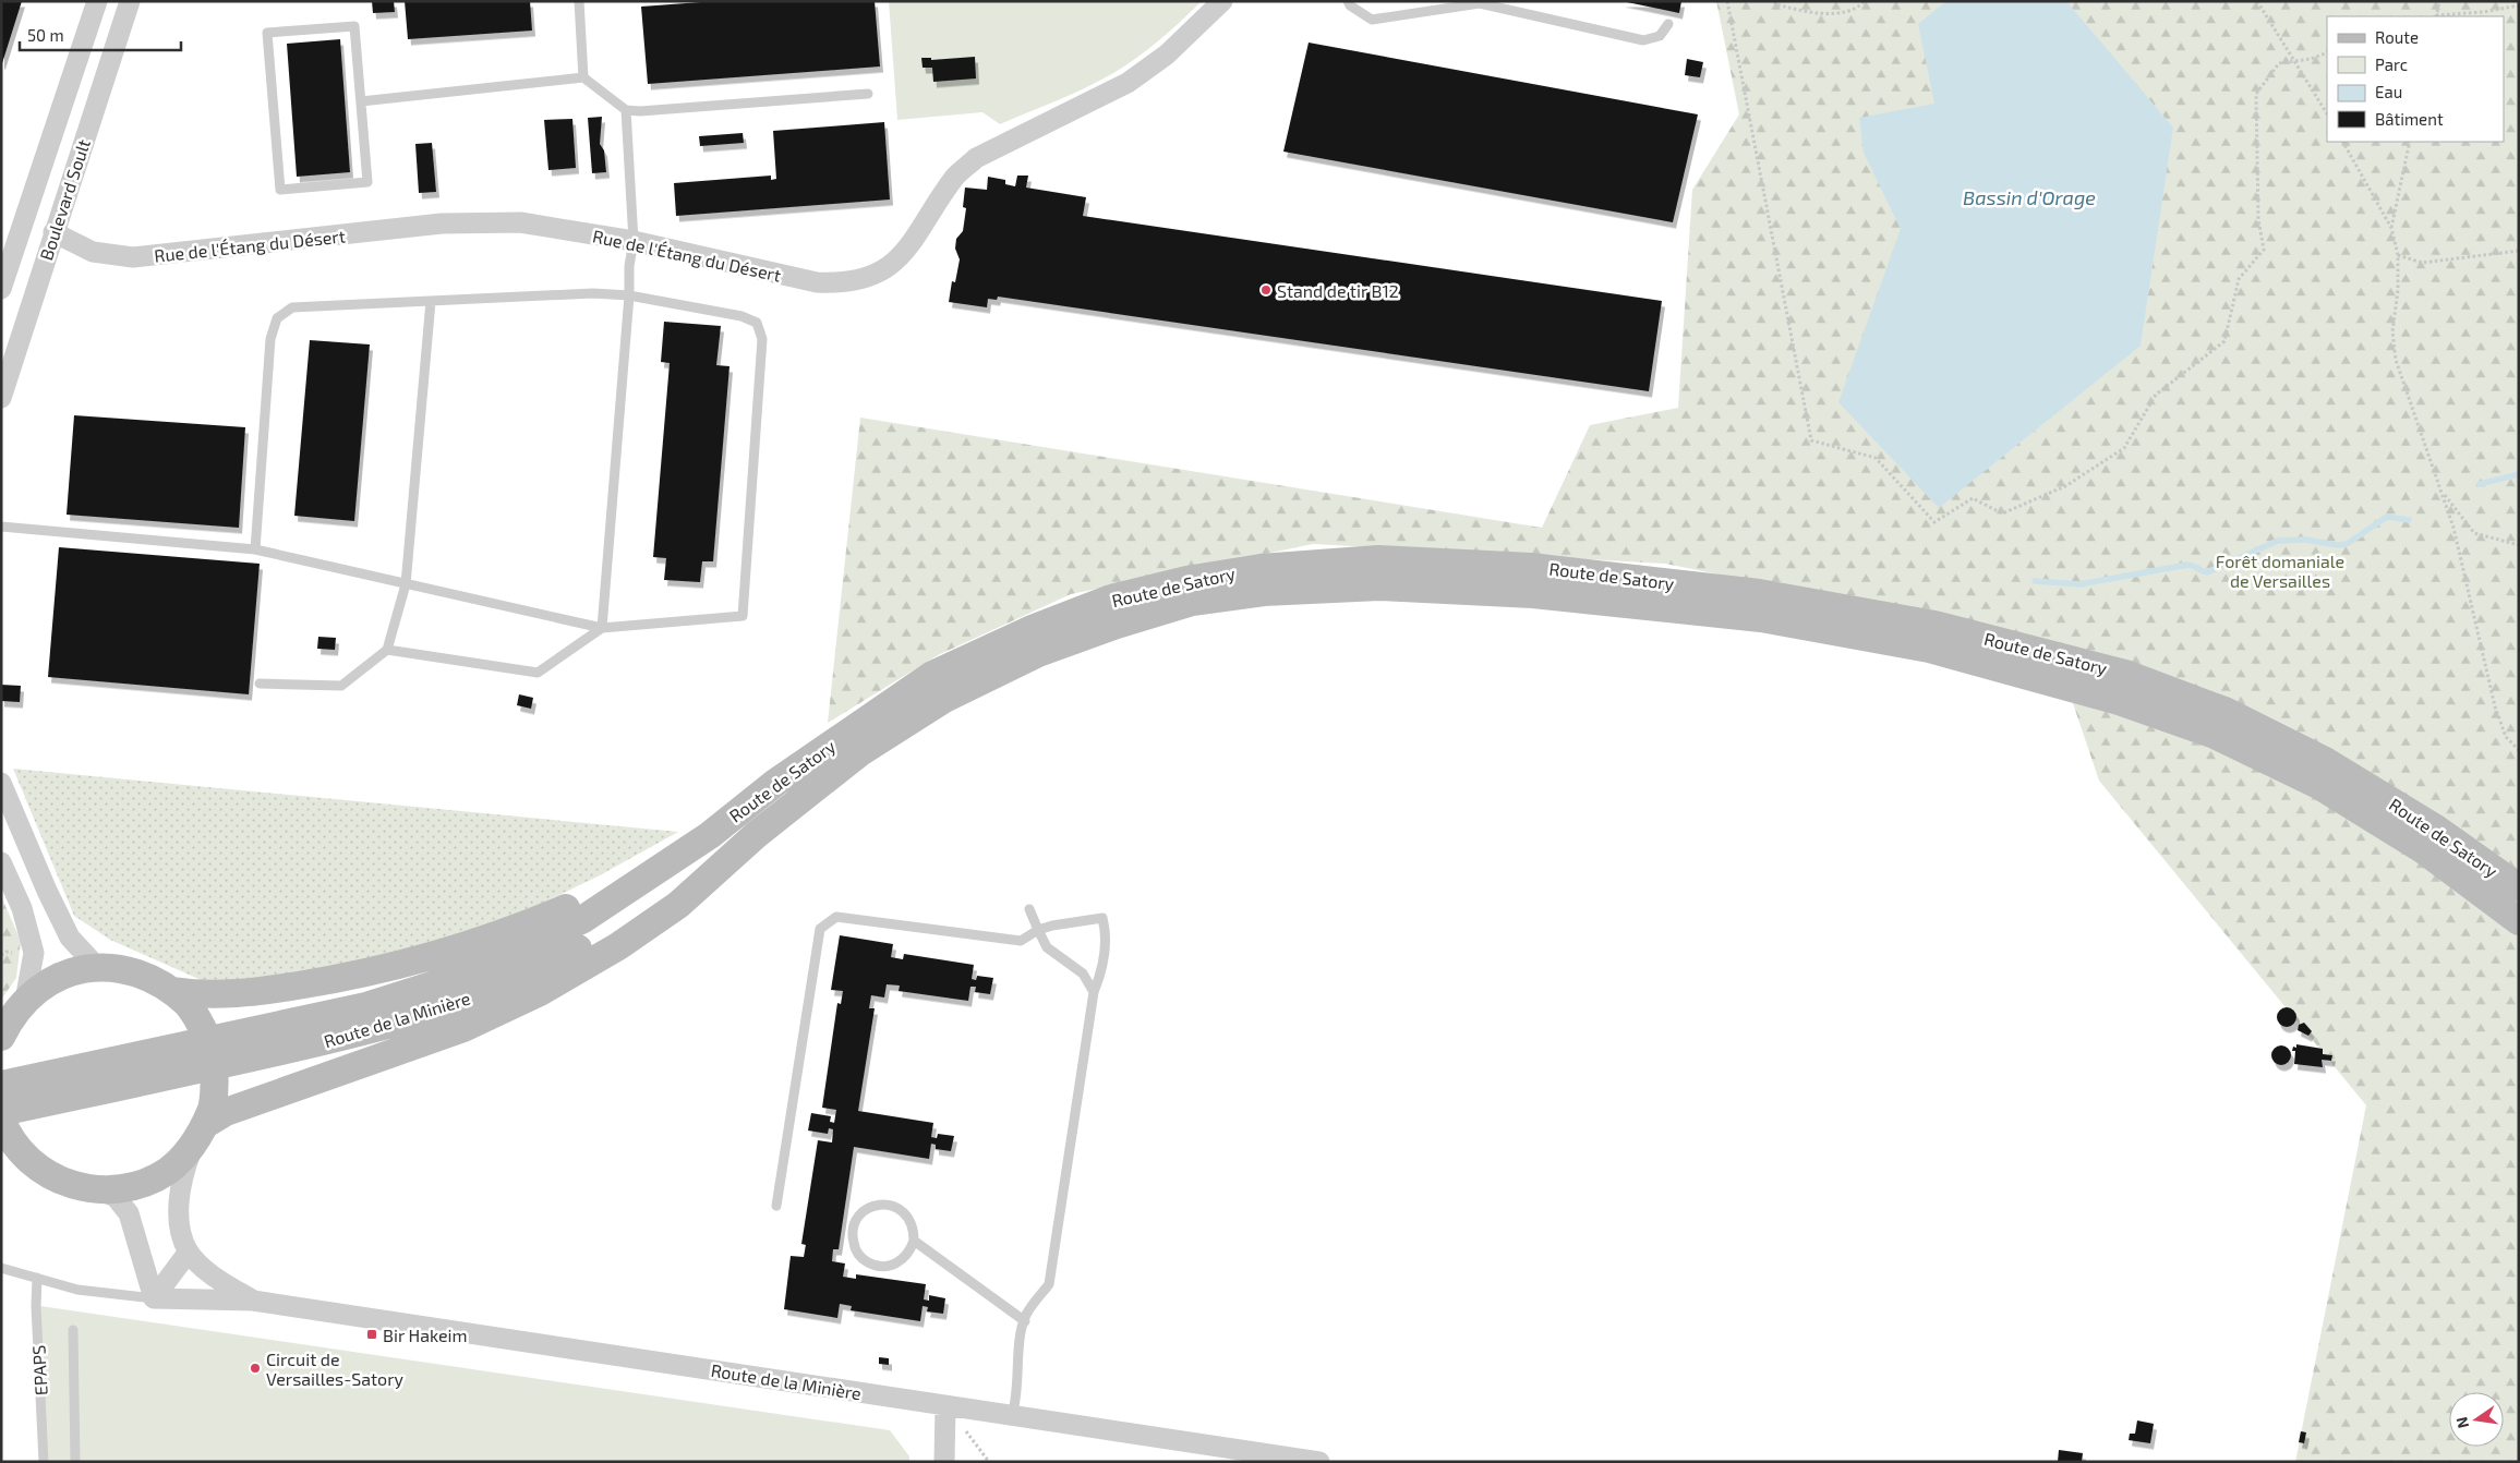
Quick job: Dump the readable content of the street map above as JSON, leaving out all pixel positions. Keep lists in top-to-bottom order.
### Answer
{
  "streets": {
    "main road": ["Route de Satory", "Route de la Minière"],
    "street": ["Boulevard Soult", "Rue de l'Étang du Désert"],
    "lane": ["EPAPS"]
  },
  "crossings": [
    ["Boulevard Soult", "Rue de l'Étang du Désert"],
    ["Route de Satory", "Route de la Minière"]
  ],
  "water": ["Bassin d'Orage"],
  "parks": ["Forêt domaniale de Versailles"],
  "places": {
    "other": ["Stand de tir B12", "Circuit de Versailles-Satory"],
    "transit": ["Bir Hakeim"]
  },
  "legend": [
    "Route",
    "Parc",
    "Eau",
    "Bâtiment"
  ],
  "scale_bar": "50 m",
  "north": "left"
}
